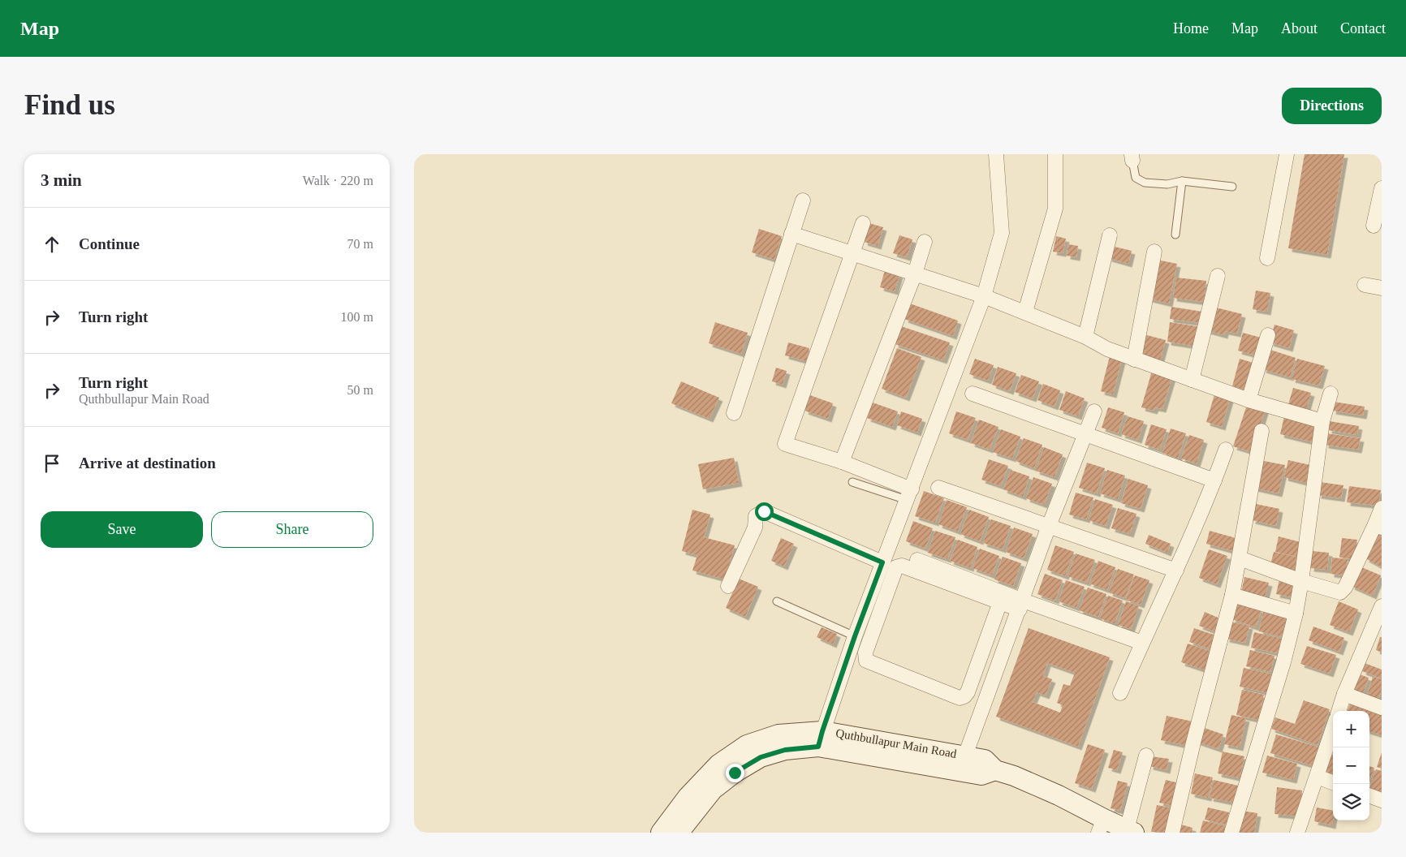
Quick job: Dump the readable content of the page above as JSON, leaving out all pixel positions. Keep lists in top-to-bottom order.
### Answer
{
  "streets": {
    "main road": ["Quthbullapur Main Road"]
  },
  "page": {
    "header": "Map",
    "nav": [
      "Home",
      "Map",
      "About",
      "Contact"
    ],
    "buttons": [
      "Directions",
      ["Save", "Share"]
    ],
    "title": "Find us",
    "heading": ["3 min", "Walk · 220 m"],
    "list": [
      ["Continue", "70 m"],
      ["Turn right", "100 m"],
      ["Turn right", "Quthbullapur Main Road", "50 m"],
      "Arrive at destination"
    ],
    "map_buttons": ["+", "−"]
  }
}
